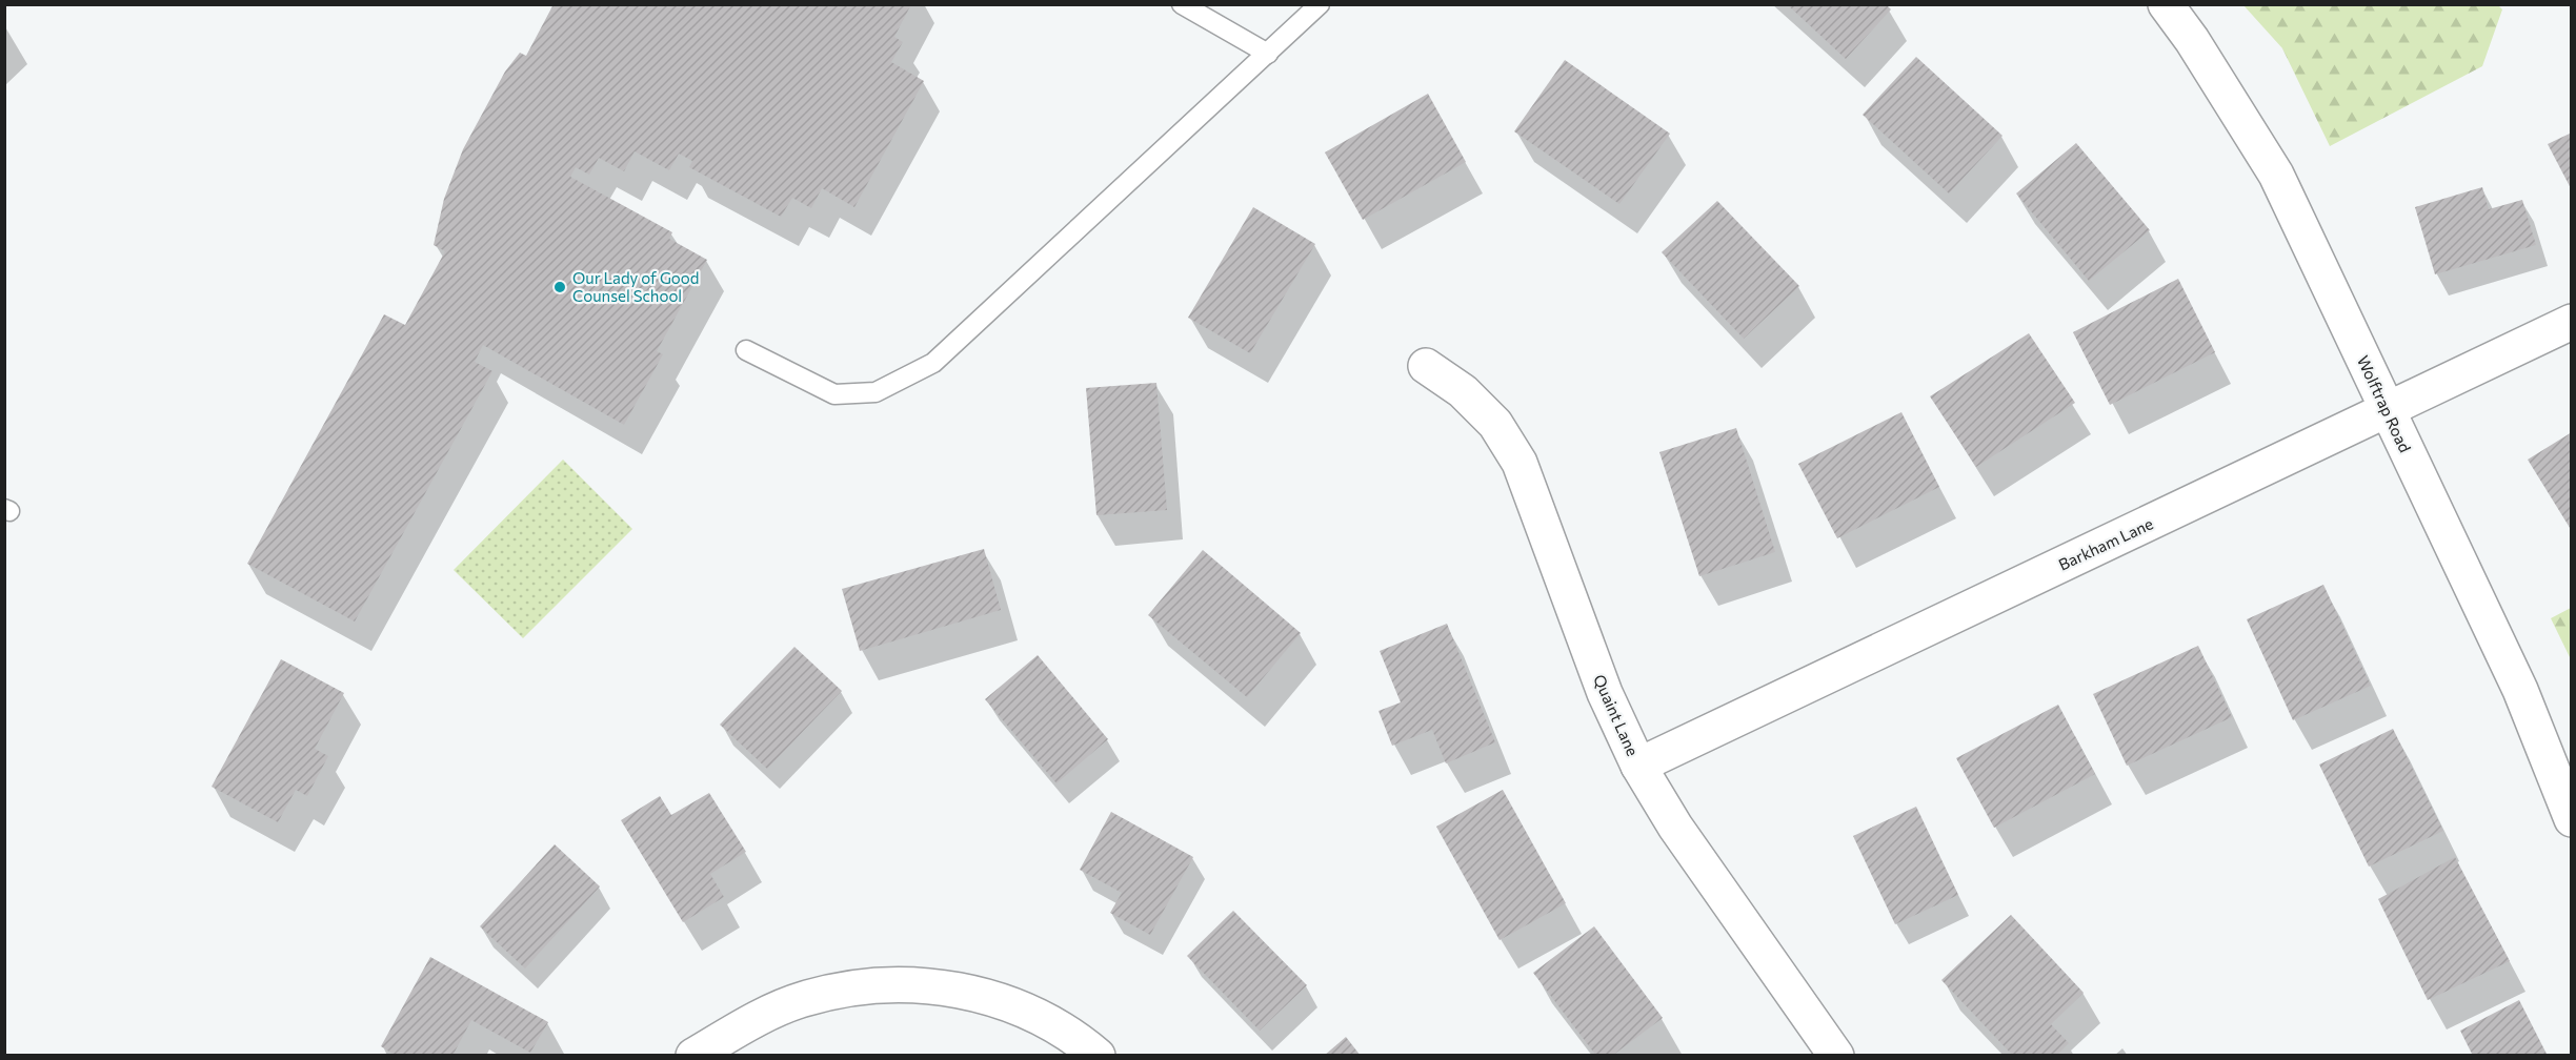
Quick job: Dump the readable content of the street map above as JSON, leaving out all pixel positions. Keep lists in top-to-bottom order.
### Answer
{
  "streets": {
    "street": ["Wolftrap Road", "Barkham Lane", "Quaint Lane"]
  },
  "crossings": [
    ["Wolftrap Road", "Barkham Lane"],
    ["Barkham Lane", "Quaint Lane"]
  ],
  "places": ["Our Lady of Good Counsel School"]
}
